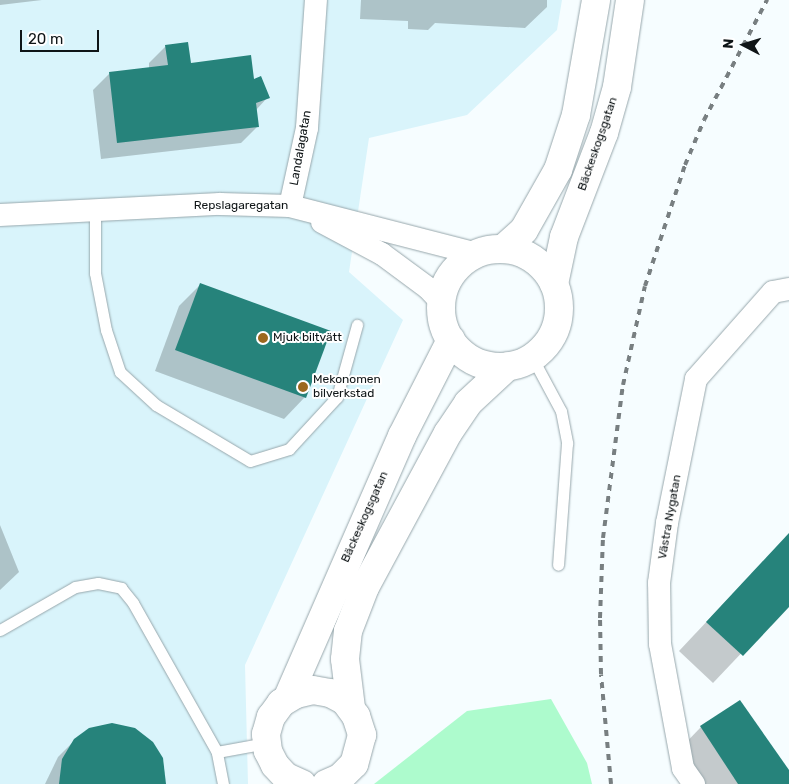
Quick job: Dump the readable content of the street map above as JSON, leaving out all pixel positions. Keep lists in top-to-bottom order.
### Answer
{
  "streets": {
    "main road": ["Bäckeskogsgatan"],
    "street": ["Landalagatan", "Repslagaregatan", "Västra Nygatan"]
  },
  "crossings": [
    ["Bäckeskogsgatan", "Repslagaregatan"],
    ["Landalagatan", "Repslagaregatan"]
  ],
  "places": ["Mjuk biltvätt", "Mekonomen bilverkstad"],
  "scale_bar": "20 m",
  "north": "left"
}
